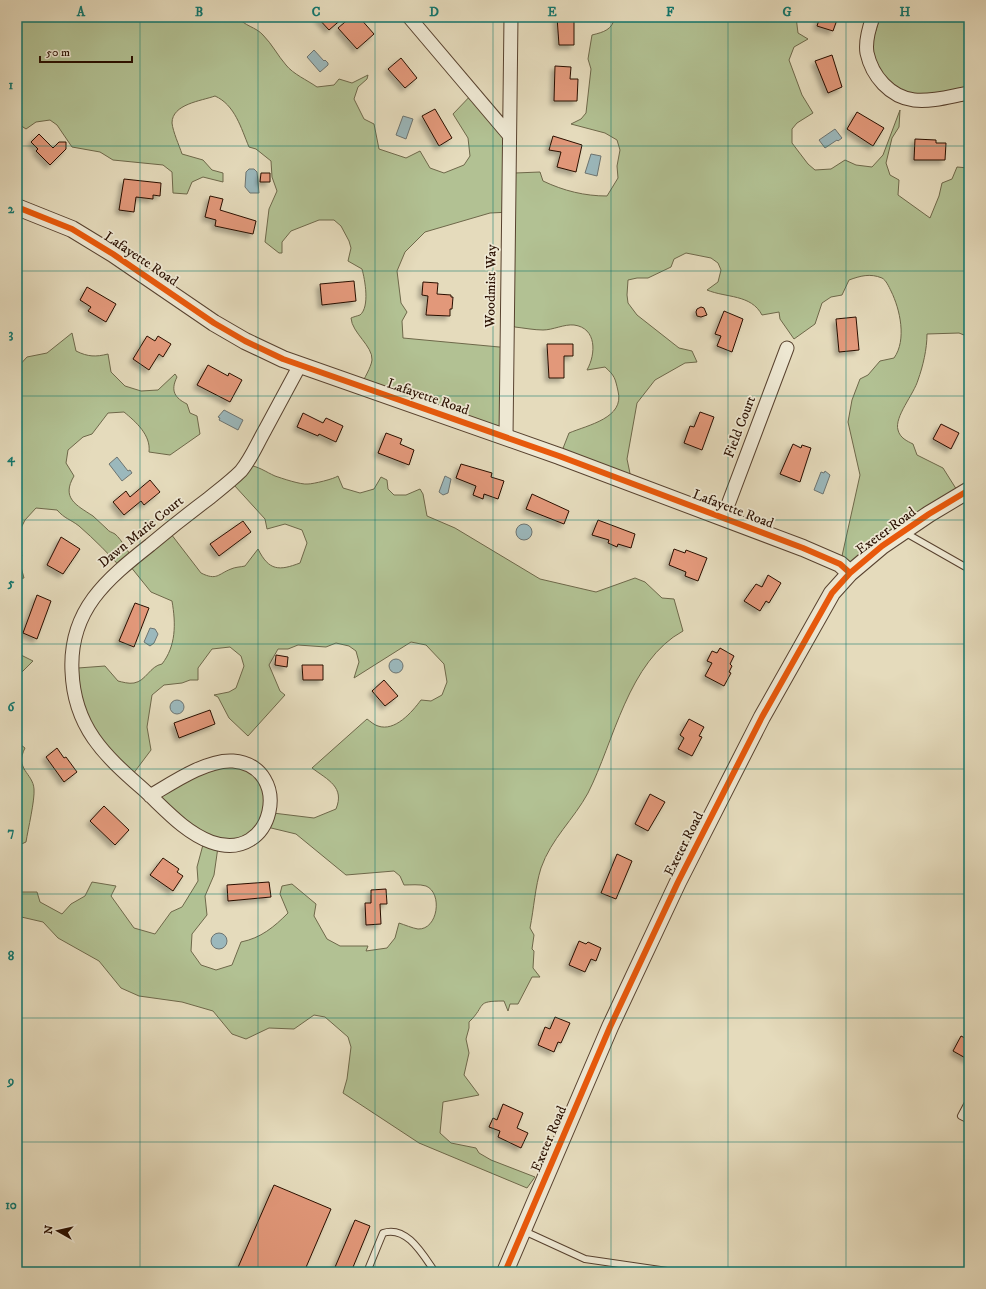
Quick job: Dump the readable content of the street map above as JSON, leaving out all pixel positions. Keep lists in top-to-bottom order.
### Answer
{
  "streets": {
    "street": [
      "Lafayette Road",
      "Woodmist Way",
      "Field Court",
      "Exeter Road",
      "Dawn Marie Court"
    ]
  },
  "crossings": [
    ["Lafayette Road", "Woodmist Way"],
    ["Lafayette Road", "Field Court"],
    ["Lafayette Road", "Exeter Road"],
    ["Lafayette Road", "Dawn Marie Court"]
  ],
  "scale_bar": "50 m",
  "north": "left",
  "grid": {
    "columns": [
      "A",
      "B",
      "C",
      "D",
      "E",
      "F",
      "G",
      "H"
    ],
    "rows": [
      "1",
      "2",
      "3",
      "4",
      "5",
      "6",
      "7",
      "8",
      "9",
      "10"
    ]
  }
}
